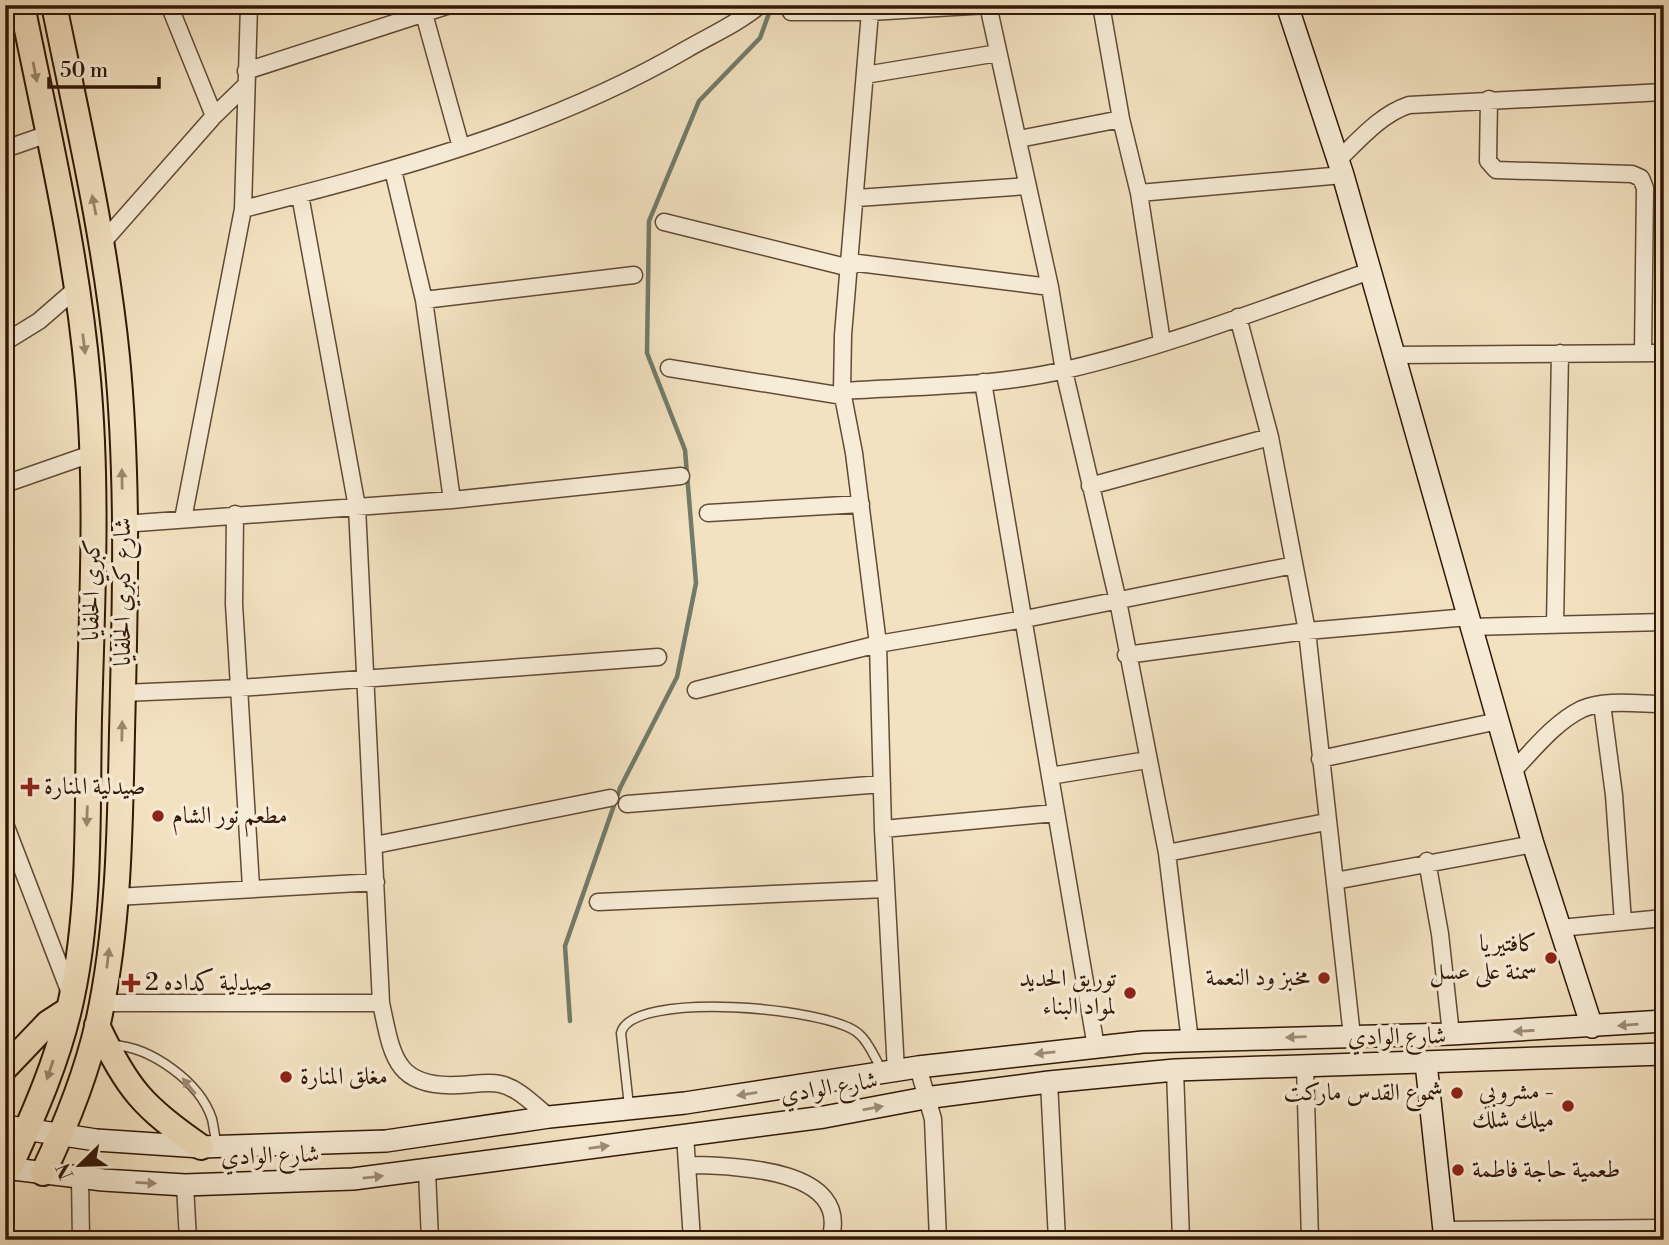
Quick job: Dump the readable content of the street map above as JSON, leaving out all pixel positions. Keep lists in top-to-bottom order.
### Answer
{
  "streets": {
    "main road": ["كبري الحلفايا", "شارع كبري الحلفايا", "شارع الوادي"]
  },
  "crossings": [
    ["كبري الحلفايا", "شارع الوادي"],
    ["شارع كبري الحلفايا", "شارع الوادي"]
  ],
  "one_way": ["كبري الحلفايا", "شارع كبري الحلفايا"],
  "places": {
    "health": ["صيدلية المنارة", "صيدلية كداده 2"],
    "other": [
      "مطعم نور الشام",
      "كافتيريا سمنة على عسل",
      "مخبز ود النعمة",
      "توريق الحديد لمواد البناء",
      "مغلق المنارة",
      "شموع القدس ماركت",
      "مشروبي - ميلك شلك",
      "طعمية حاجة فاطمة"
    ]
  },
  "scale_bar": "50 m",
  "north": "bottom left"
}
